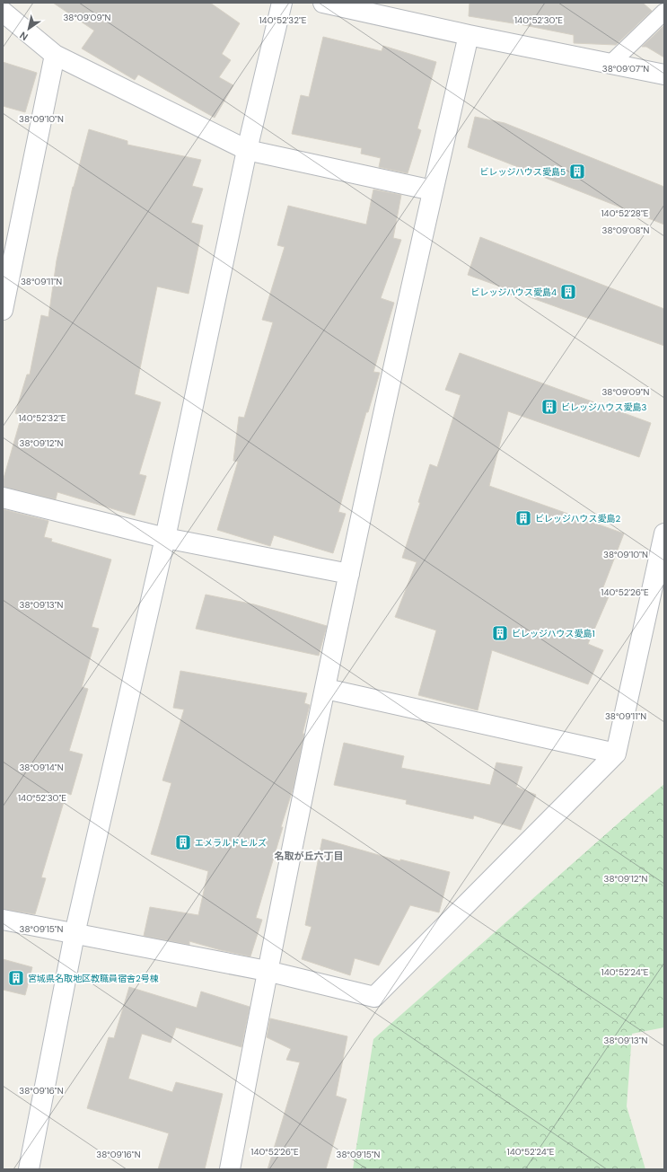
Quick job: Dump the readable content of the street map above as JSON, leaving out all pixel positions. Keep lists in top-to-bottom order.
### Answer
{
  "districts": ["名取が丘六丁目"],
  "places": {
    "building": [
      "ビレッジハウス愛島5",
      "ビレッジハウス愛島4",
      "ビレッジハウス愛島3",
      "ビレッジハウス愛島2",
      "ビレッジハウス愛島1",
      "エメラルドヒルズ",
      "宮城県名取地区教職員宿舎2号棟"
    ]
  },
  "north": "bottom left",
  "coordinates": [
    "38°09'09\"N",
    "140°52'32\"E",
    "140°52'30\"E",
    "38°09'07\"N",
    "38°09'10\"N",
    "140°52'28\"E",
    "38°09'08\"N",
    "38°09'11\"N",
    "38°09'12\"N",
    "140°52'26\"E",
    "38°09'13\"N",
    "38°09'14\"N",
    "38°09'15\"N",
    "140°52'24\"E",
    "38°09'16\"N"
  ]
}
